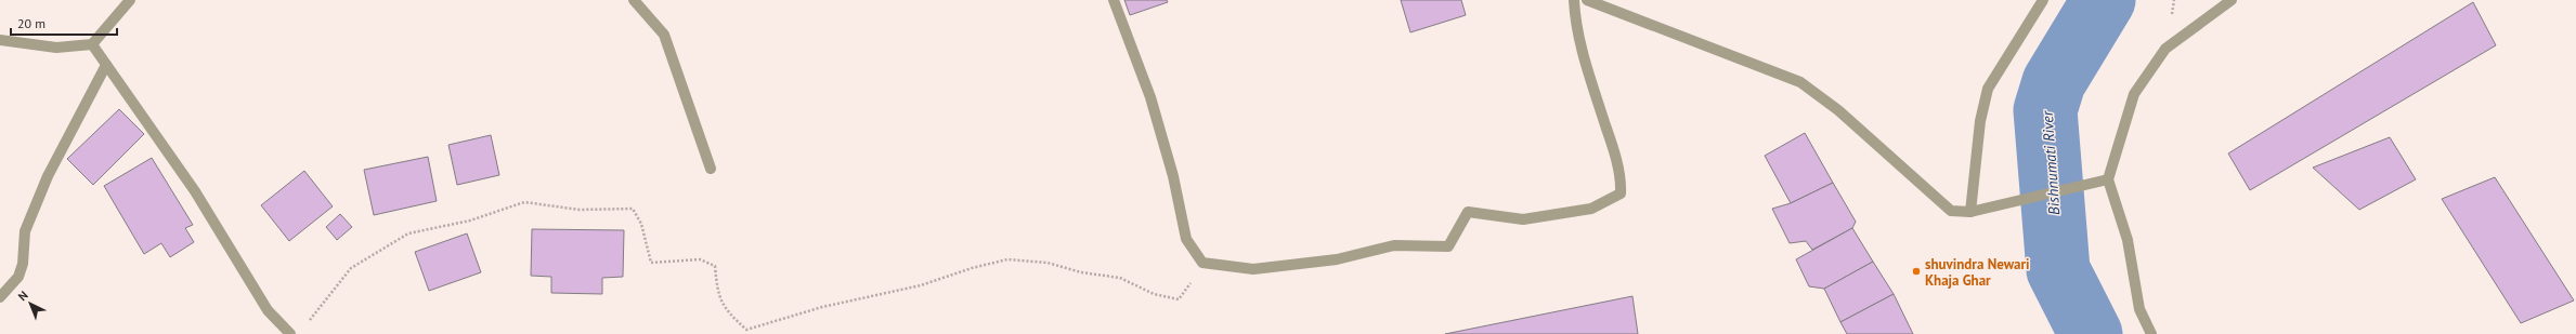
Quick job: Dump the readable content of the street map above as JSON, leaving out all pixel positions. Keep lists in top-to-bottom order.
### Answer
{
  "water": ["Bishnumati River"],
  "places": ["shuvindra Newari Khaja Ghar"],
  "scale_bar": "20 m",
  "north": "top left"
}
